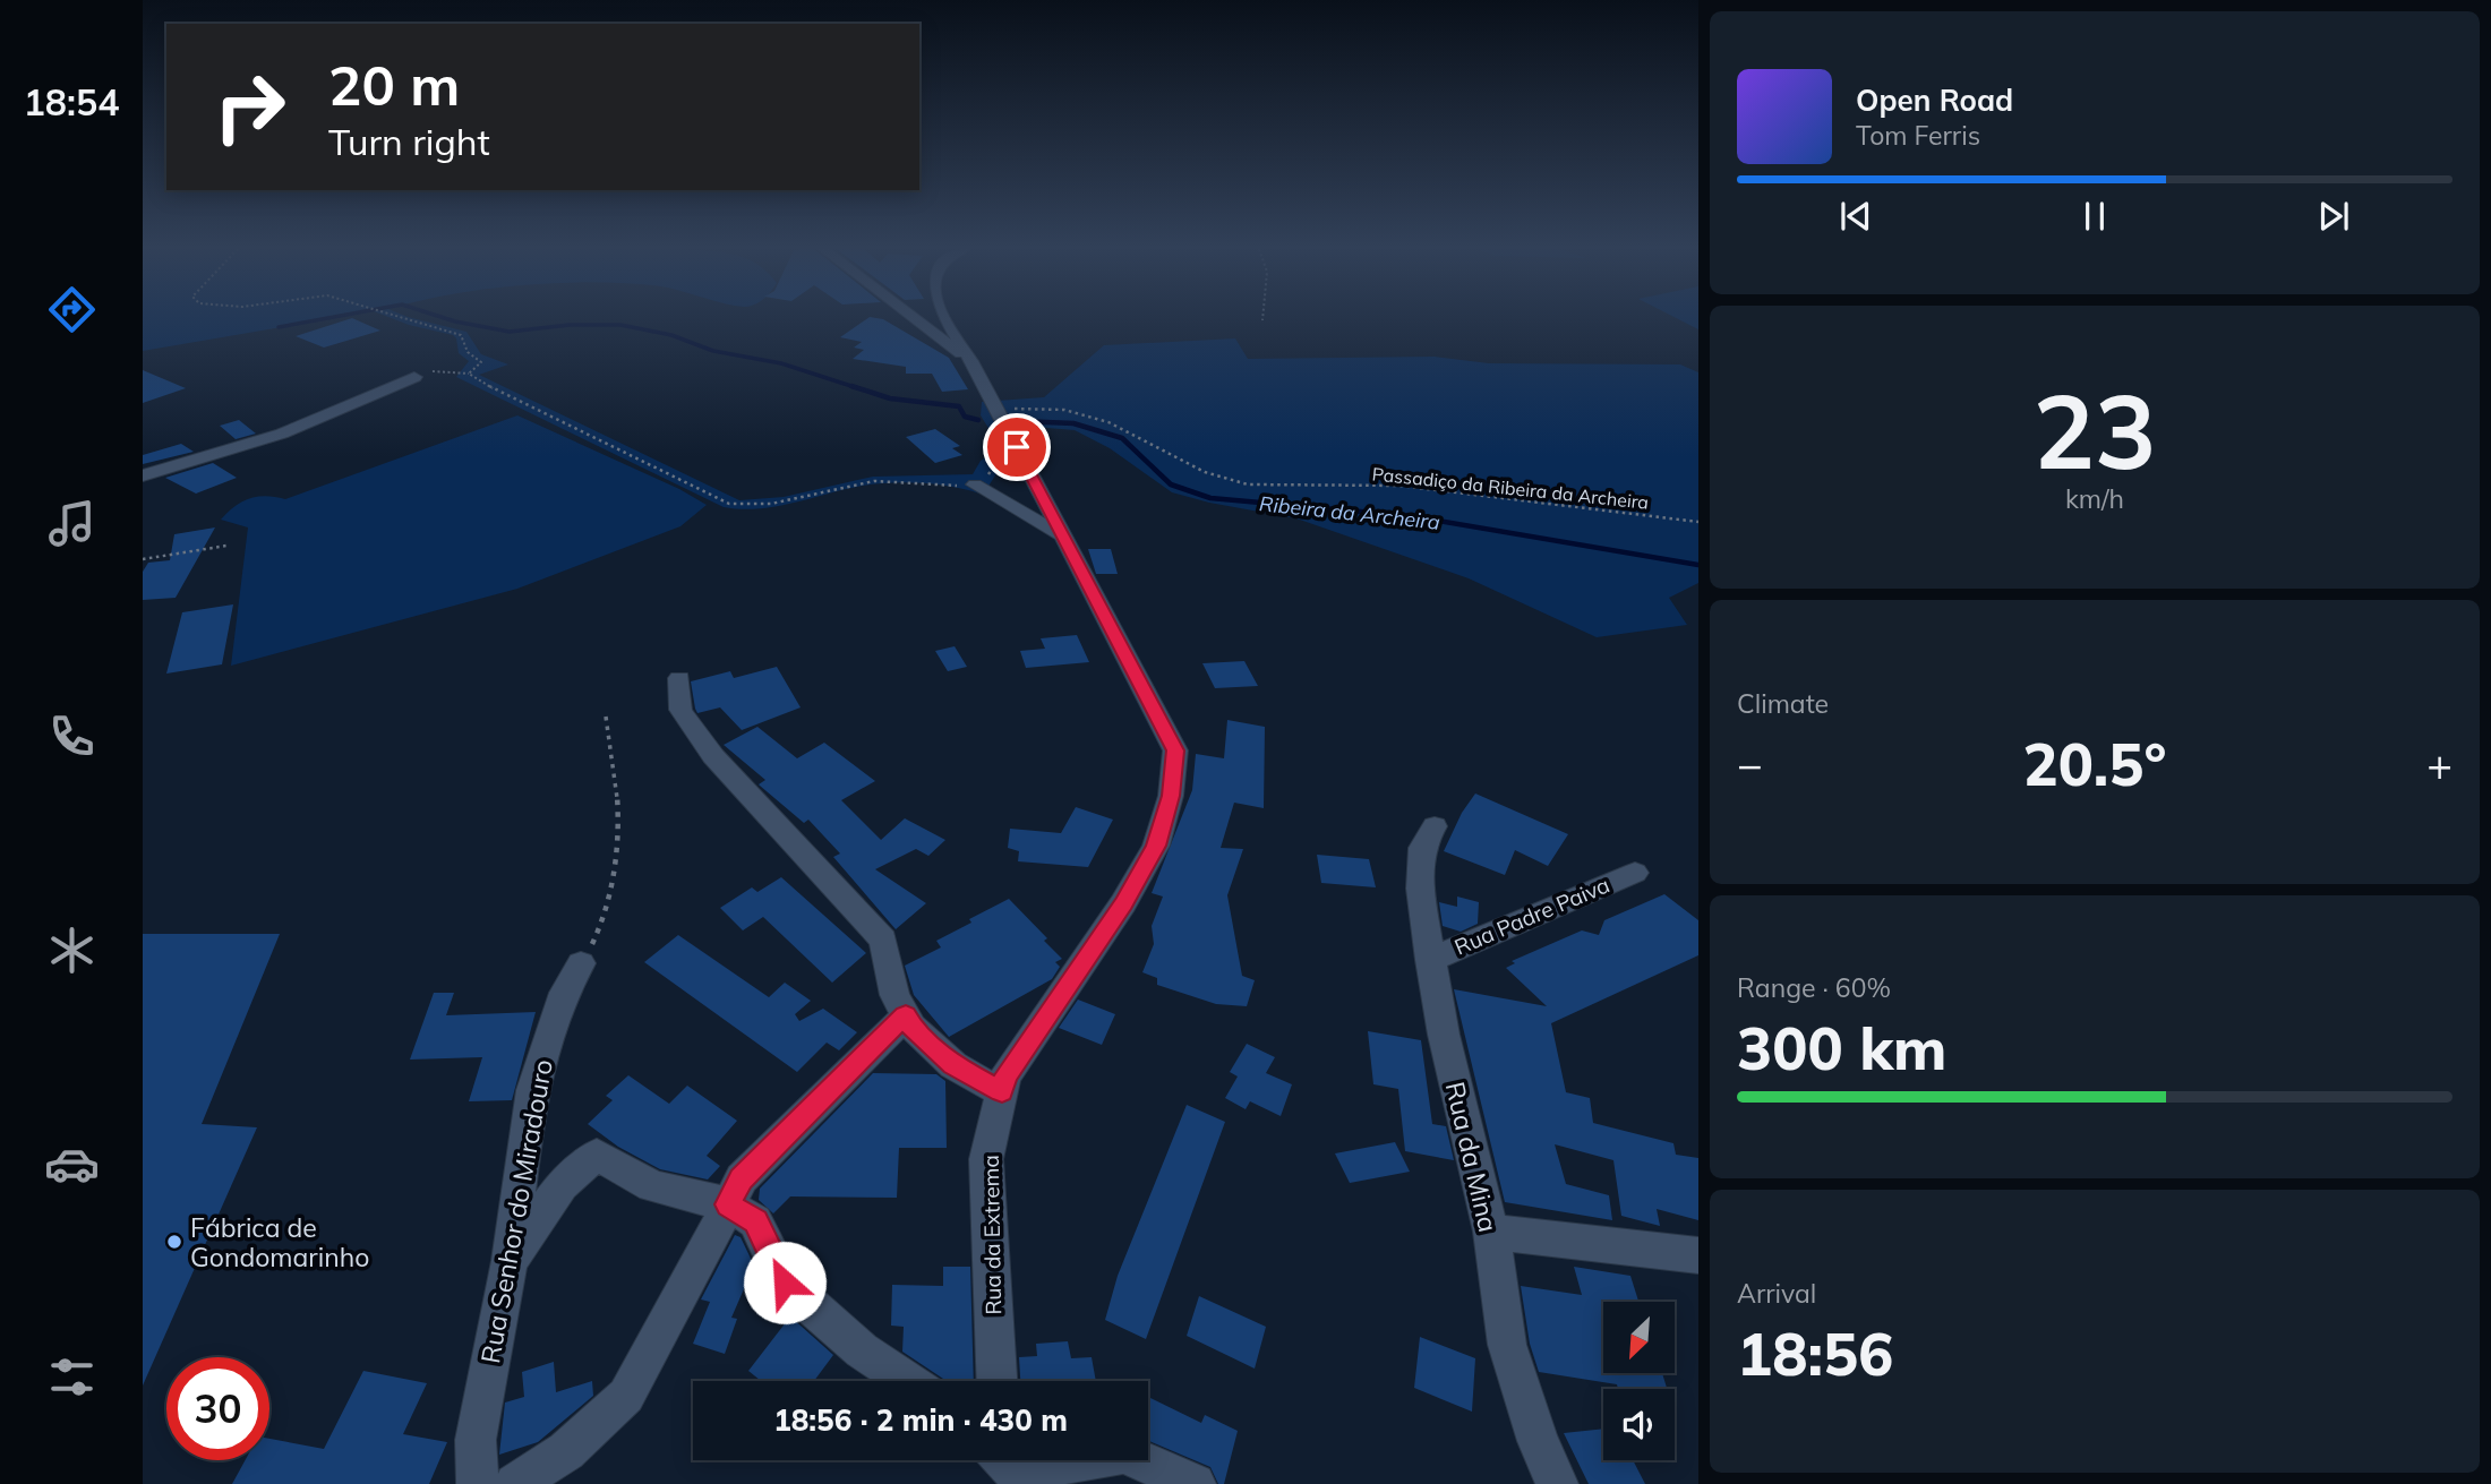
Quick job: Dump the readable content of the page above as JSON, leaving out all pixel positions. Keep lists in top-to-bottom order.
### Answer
{
  "streets": {
    "street": [
      "Rua Padre Paiva",
      "Rua da Mina",
      "Rua Senhor do Miradouro",
      "Rua da Extrema"
    ],
    "path": ["Passadiço da Ribeira da Archeira"]
  },
  "crossings": [
    ["Rua Padre Paiva", "Rua da Mina"]
  ],
  "water": ["Ribeira da Archeira"],
  "places": ["Fábrica de Gondomarinho"],
  "north": "bottom left",
  "page": {
    "tabs": "18:54",
    "turn": ["20 m", "Turn right"],
    "song": ["Open Road", "Tom Ferris"],
    "tile": [
      ["23", "km/h"],
      "Climate",
      ["Range · 60%", "300 km"],
      ["Arrival", "18:56"]
    ],
    "heat": ["−", "20.5°", "+"],
    "limit": "30",
    "trip": "18:56 · 2 min · 430 m"
  }
}
